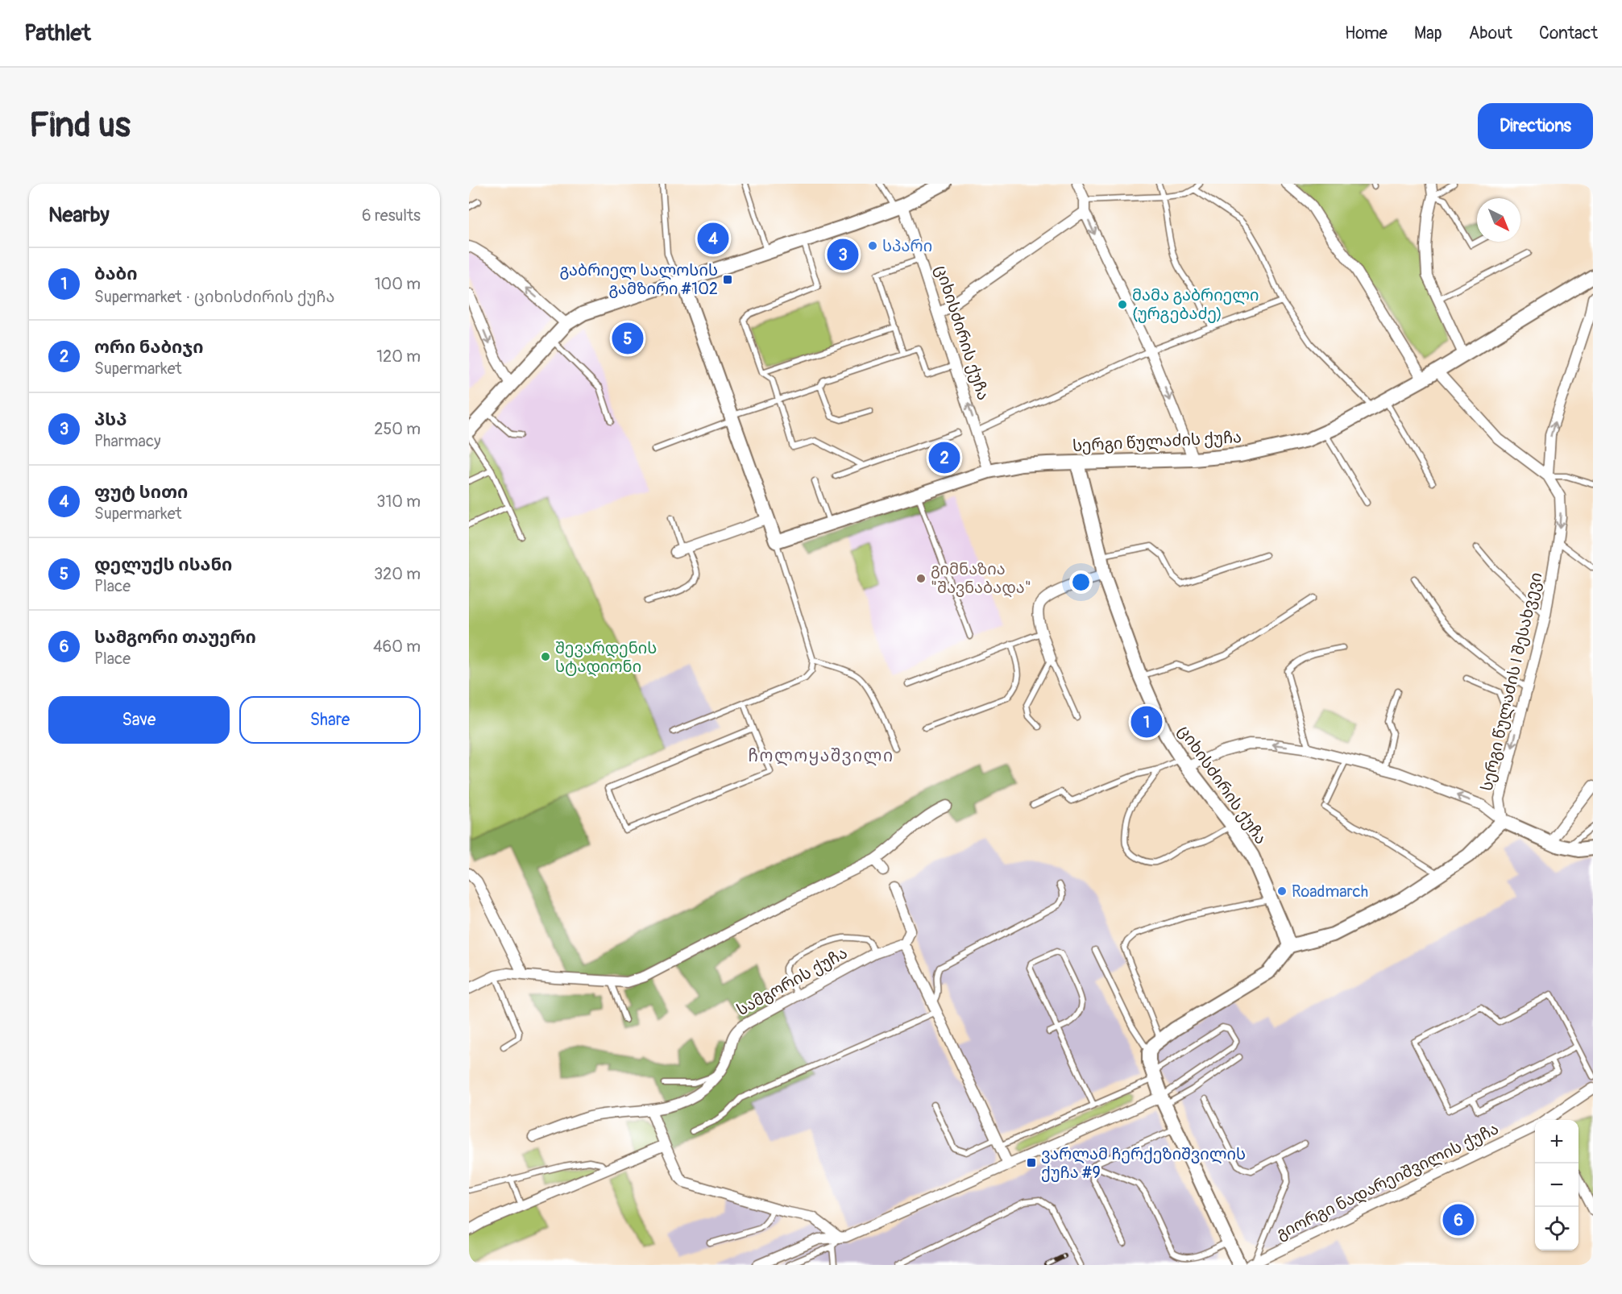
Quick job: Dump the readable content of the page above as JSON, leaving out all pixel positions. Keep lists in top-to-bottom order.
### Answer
{
  "streets": {
    "street": [
      "ციხისძირის ქუჩა",
      "სერგი წულაძის ქუჩა",
      "სერგი წულაძის I შესახვევი",
      "სამგორის ქუჩა",
      "გიორგი ნადარეიშვილის ქუჩა"
    ]
  },
  "crossings": [
    ["ციხისძირის ქუჩა", "სერგი წულაძის ქუჩა"]
  ],
  "one_way": ["სერგი წულაძის I შესახვევი"],
  "districts": ["ჩოლოყაშვილი"],
  "places": {
    "other": [
      "სპარი",
      "მამა გაბრიელი (ურგებაძე)",
      "გიმნაზია \"შავნაბადა\"",
      "შევარდენის სტადიონი",
      "Roadmarch"
    ],
    "transit": ["გაბრიელ სალოსის გამზირი #102", "ვარლამ ჩერქეზიშვილის ქუჩა #9"]
  },
  "north": "bottom right",
  "page": {
    "header": "Pathlet",
    "nav": [
      "Home",
      "Map",
      "About",
      "Contact"
    ],
    "buttons": [
      "Directions",
      ["Save", "Share"]
    ],
    "title": "Find us",
    "heading": ["Nearby", "6 results"],
    "pins": [
      "4",
      "3",
      "5",
      "2",
      "1",
      "6"
    ],
    "list": [
      {
        "mark": "1",
        "name": "ბაბი",
        "note": "Supermarket · ციხისძირის ქუჩა",
        "value": "100 m"
      },
      {
        "mark": "2",
        "name": "ორი ნაბიჯი",
        "note": "Supermarket",
        "value": "120 m"
      },
      {
        "mark": "3",
        "name": "პსპ",
        "note": "Pharmacy",
        "value": "250 m"
      },
      {
        "mark": "4",
        "name": "ფუტ სითი",
        "note": "Supermarket",
        "value": "310 m"
      },
      {
        "mark": "5",
        "name": "დელუქს ისანი",
        "note": "Place",
        "value": "320 m"
      },
      {
        "mark": "6",
        "name": "სამგორი თაუერი",
        "note": "Place",
        "value": "460 m"
      }
    ],
    "map_buttons": ["+", "−"]
  }
}
